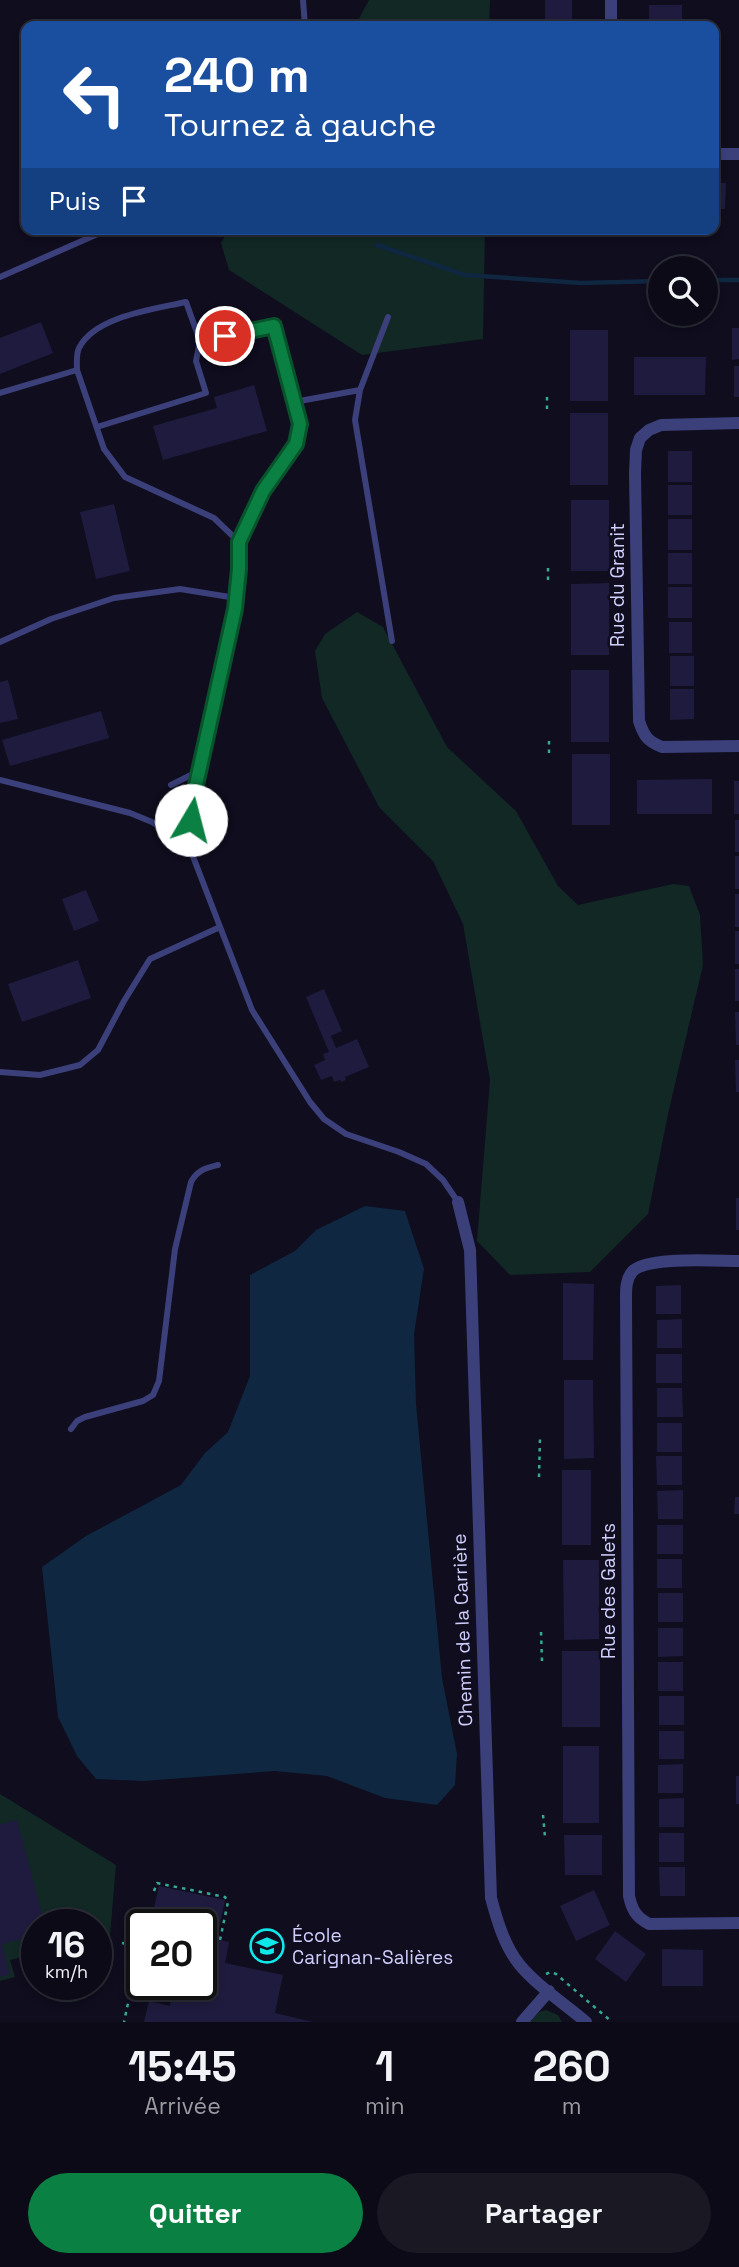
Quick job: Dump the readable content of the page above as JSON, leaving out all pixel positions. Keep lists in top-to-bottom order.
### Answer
{
  "streets": {
    "street": ["Rue du Granit", "Rue des Galets", "Chemin de la Carrière"]
  },
  "places": {
    "school or university": ["École Carignan-Salières"]
  },
  "page": {
    "turn": ["240 m", "Tournez à gauche"],
    "then": "Puis",
    "speed": "16 km/h",
    "limit": "20",
    "eta": [
      "15:45",
      "Arrivée",
      "1",
      "min",
      "260",
      "m"
    ],
    "buttons": ["Quitter", "Partager"]
  }
}
